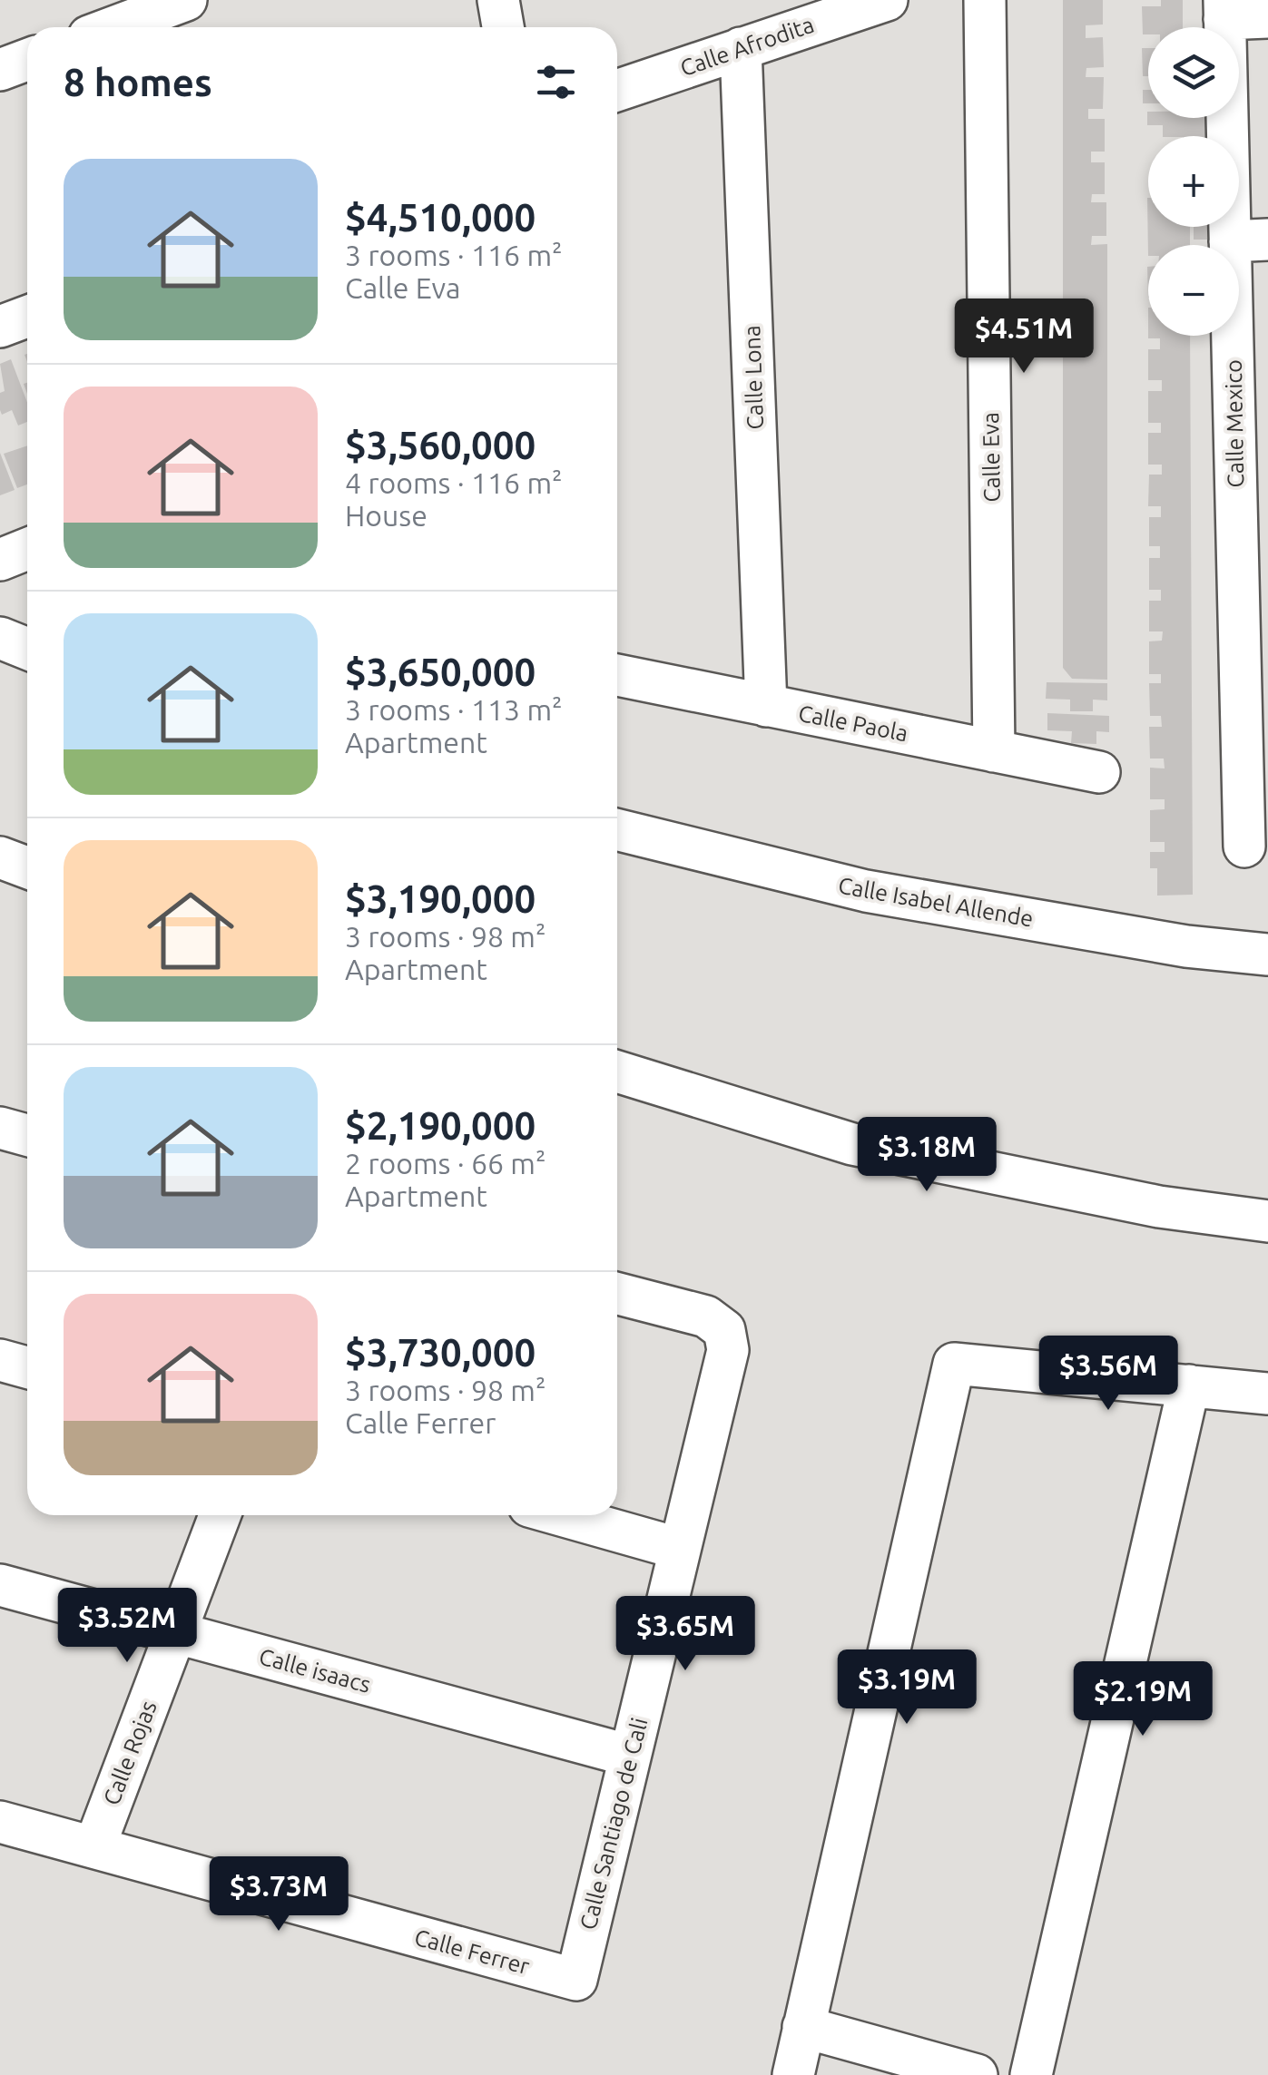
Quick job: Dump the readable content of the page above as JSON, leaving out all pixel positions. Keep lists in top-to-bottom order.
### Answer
{
  "streets": {
    "street": [
      "Calle Afrodita",
      "Calle Lona",
      "Calle Mexico",
      "Calle Eva",
      "Calle Paola",
      "Calle Isabel Allende",
      "Calle isaacs",
      "Calle Rojas",
      "Calle Santiago de Cali",
      "Calle Ferrer"
    ]
  },
  "crossings": [
    ["Calle Afrodita", "Calle Lona"],
    ["Calle Lona", "Calle Paola"],
    ["Calle Eva", "Calle Paola"],
    ["Calle isaacs", "Calle Rojas"],
    ["Calle isaacs", "Calle Santiago de Cali"],
    ["Calle Rojas", "Calle Ferrer"],
    ["Calle Santiago de Cali", "Calle Ferrer"]
  ],
  "page": {
    "map_buttons": ["+", "−"],
    "heading": "8 homes",
    "list": [
      {
        "name": "$4,510,000",
        "note": "3 rooms · 116 m² · Calle Eva"
      },
      {
        "name": "$3,560,000",
        "note": "4 rooms · 116 m² · House"
      },
      {
        "name": "$3,650,000",
        "note": "3 rooms · 113 m² · Apartment"
      },
      {
        "name": "$3,190,000",
        "note": "3 rooms · 98 m² · Apartment"
      },
      {
        "name": "$2,190,000",
        "note": "2 rooms · 66 m² · Apartment"
      },
      {
        "name": "$3,730,000",
        "note": "3 rooms · 98 m² · Calle Ferrer"
      }
    ],
    "price": [
      "$4.51M",
      "$3.18M",
      "$3.56M",
      "$3.52M",
      "$3.65M",
      "$3.19M",
      "$2.19M",
      "$3.73M"
    ]
  }
}
